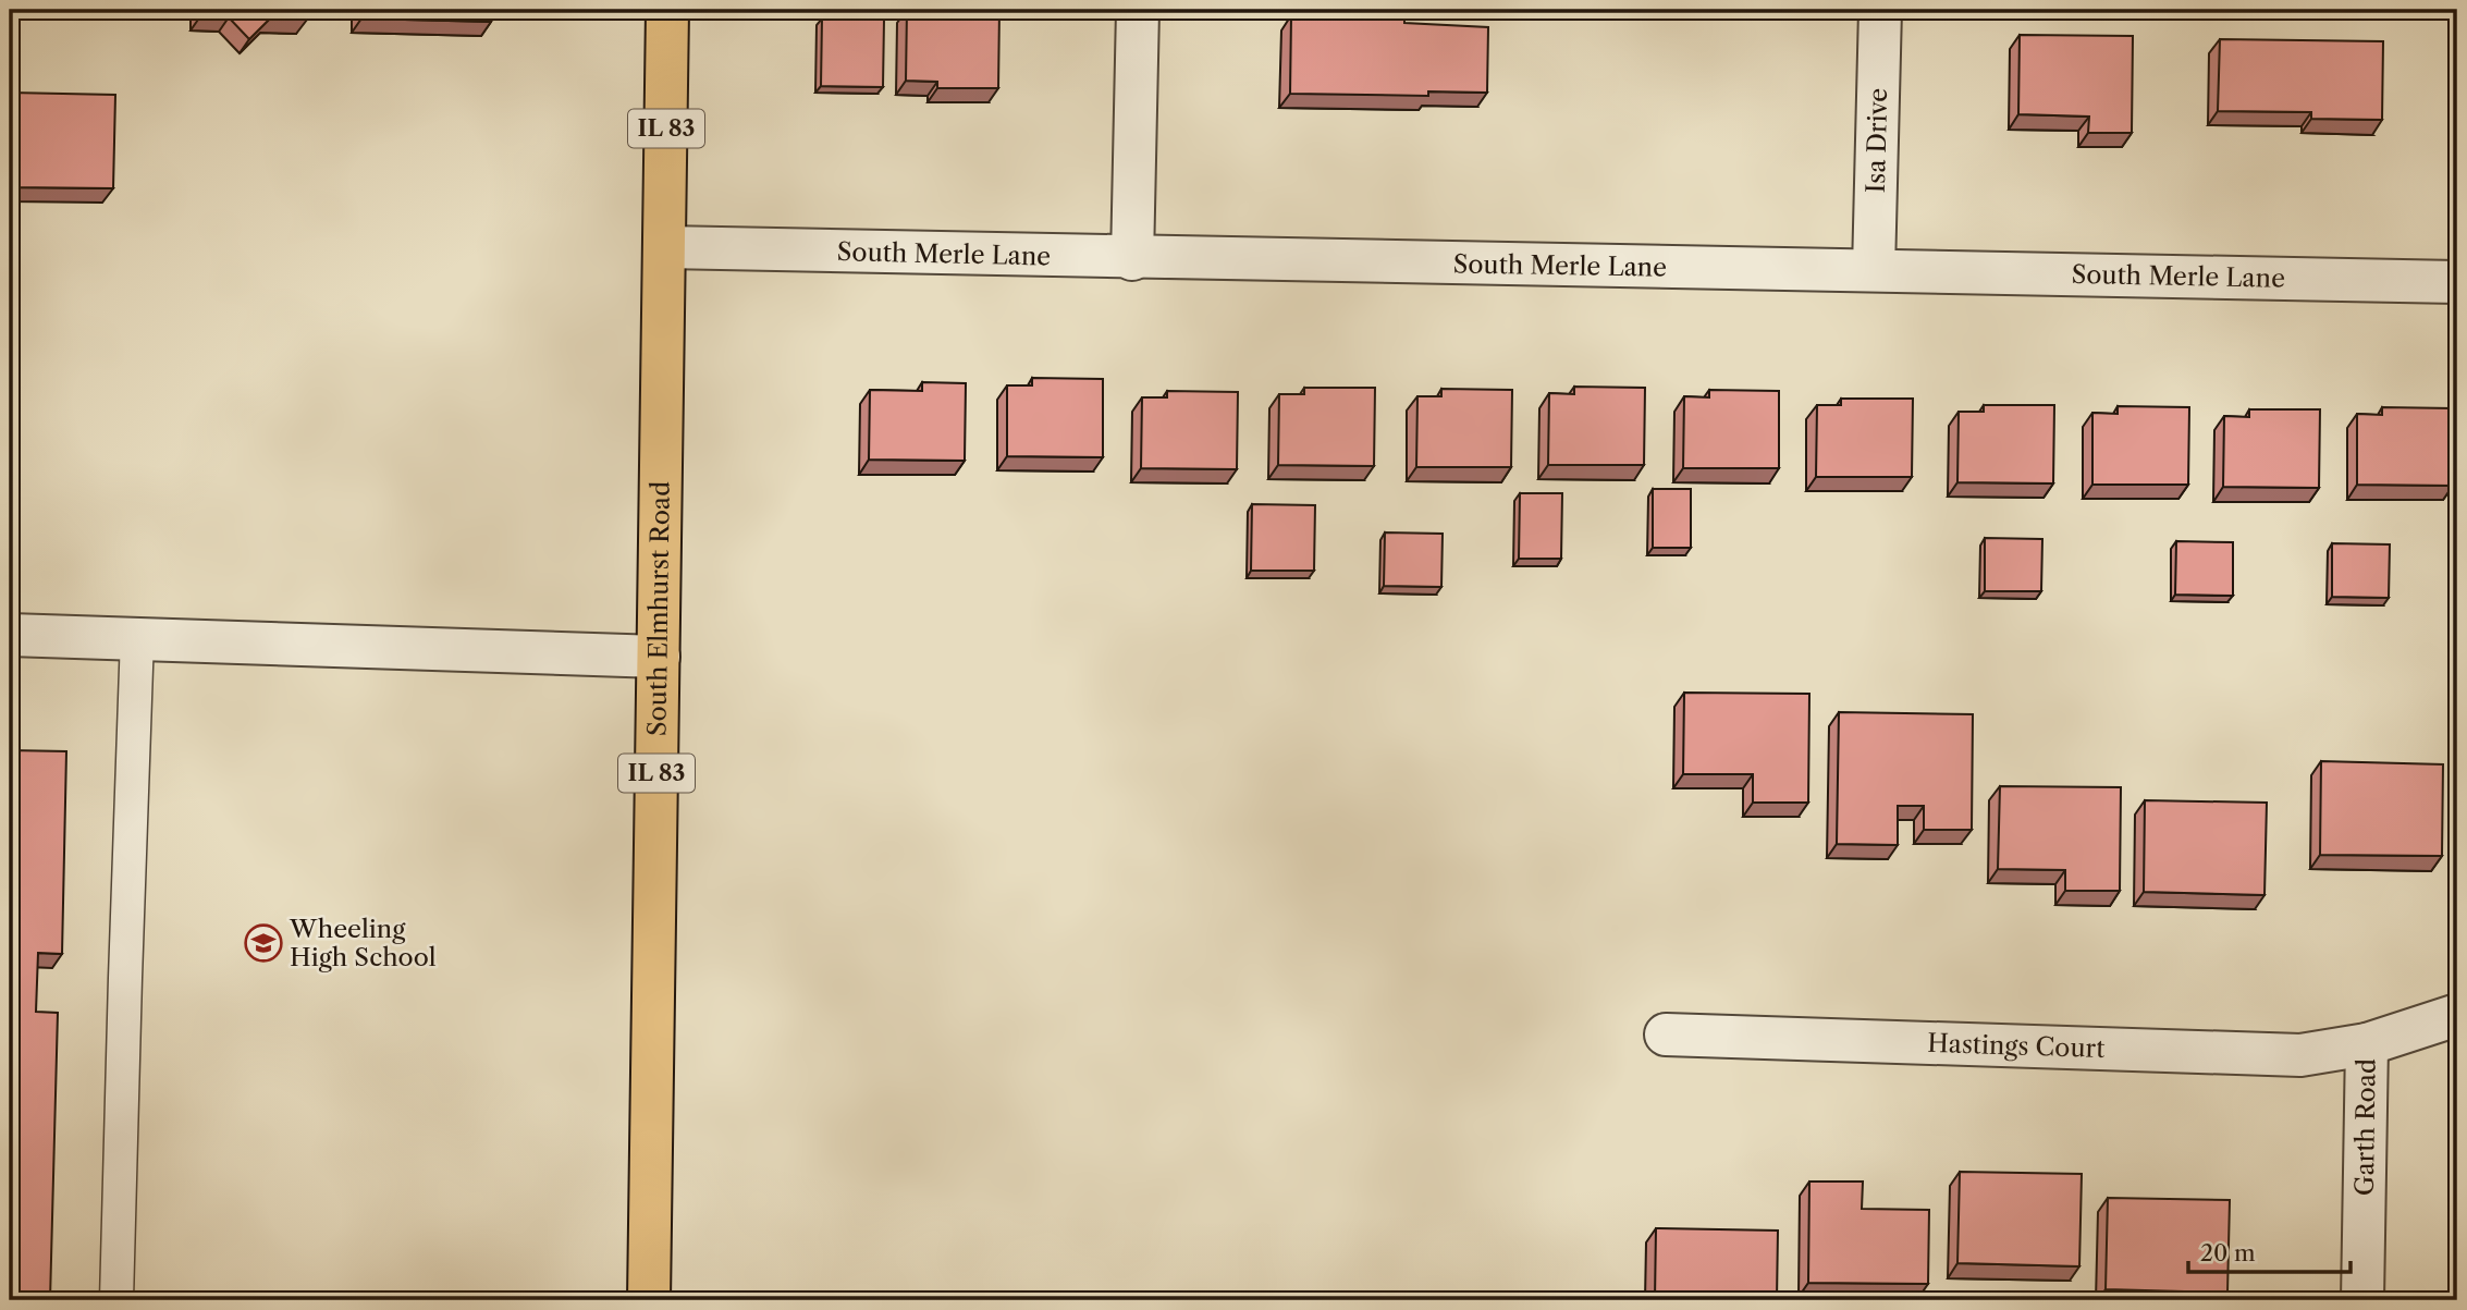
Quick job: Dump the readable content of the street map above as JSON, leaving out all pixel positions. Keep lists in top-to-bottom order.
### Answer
{
  "streets": {
    "main road": ["IL 83", "South Elmhurst Road"],
    "street": [
      "Isa Drive",
      "South Merle Lane",
      "Hastings Court",
      "Garth Road"
    ]
  },
  "crossings": [
    ["Isa Drive", "South Merle Lane"],
    ["South Merle Lane", "South Elmhurst Road"],
    ["Hastings Court", "Garth Road"]
  ],
  "places": {
    "school or university": ["Wheeling High School"]
  },
  "scale_bar": "20 m"
}
